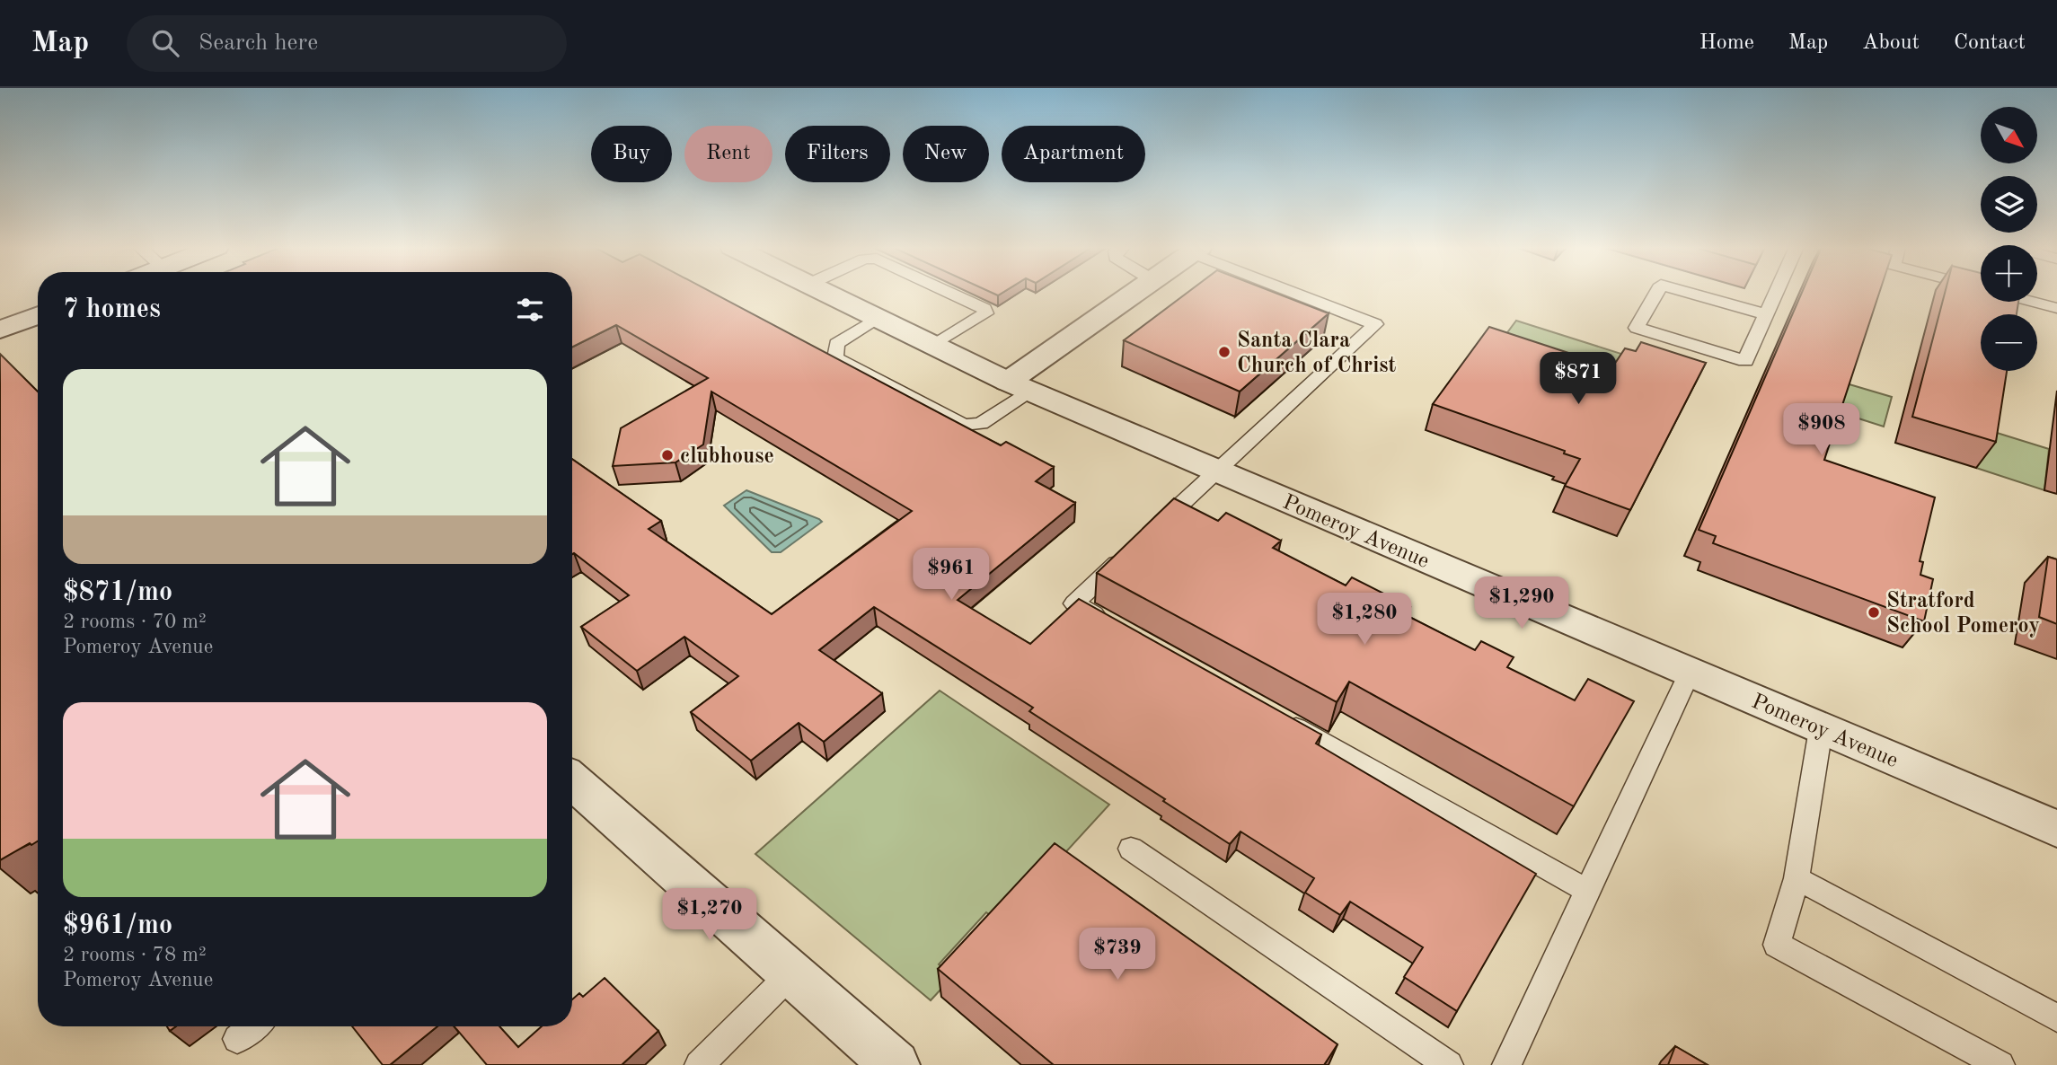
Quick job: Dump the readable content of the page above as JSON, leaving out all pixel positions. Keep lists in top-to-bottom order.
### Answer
{
  "streets": {
    "street": ["Pomeroy Avenue"]
  },
  "places": ["Santa Clara Church of Christ", "clubhouse", "Stratford School Pomeroy"],
  "north": "bottom right",
  "page": {
    "header": "Map",
    "search": "Search here",
    "nav": [
      "Home",
      "Map",
      "About",
      "Contact"
    ],
    "map_buttons": ["+", "−"],
    "chip": [
      "Buy",
      "Rent",
      "Filters",
      "New",
      "Apartment"
    ],
    "heading": "7 homes",
    "list": [
      {
        "name": "$871/mo",
        "note": "2 rooms · 70 m² · Pomeroy Avenue"
      },
      {
        "name": "$961/mo",
        "note": "2 rooms · 78 m² · Pomeroy Avenue"
      }
    ],
    "price": [
      "$871",
      "$908",
      "$961",
      "$1,290",
      "$1,280",
      "$1,270",
      "$739"
    ]
  }
}
